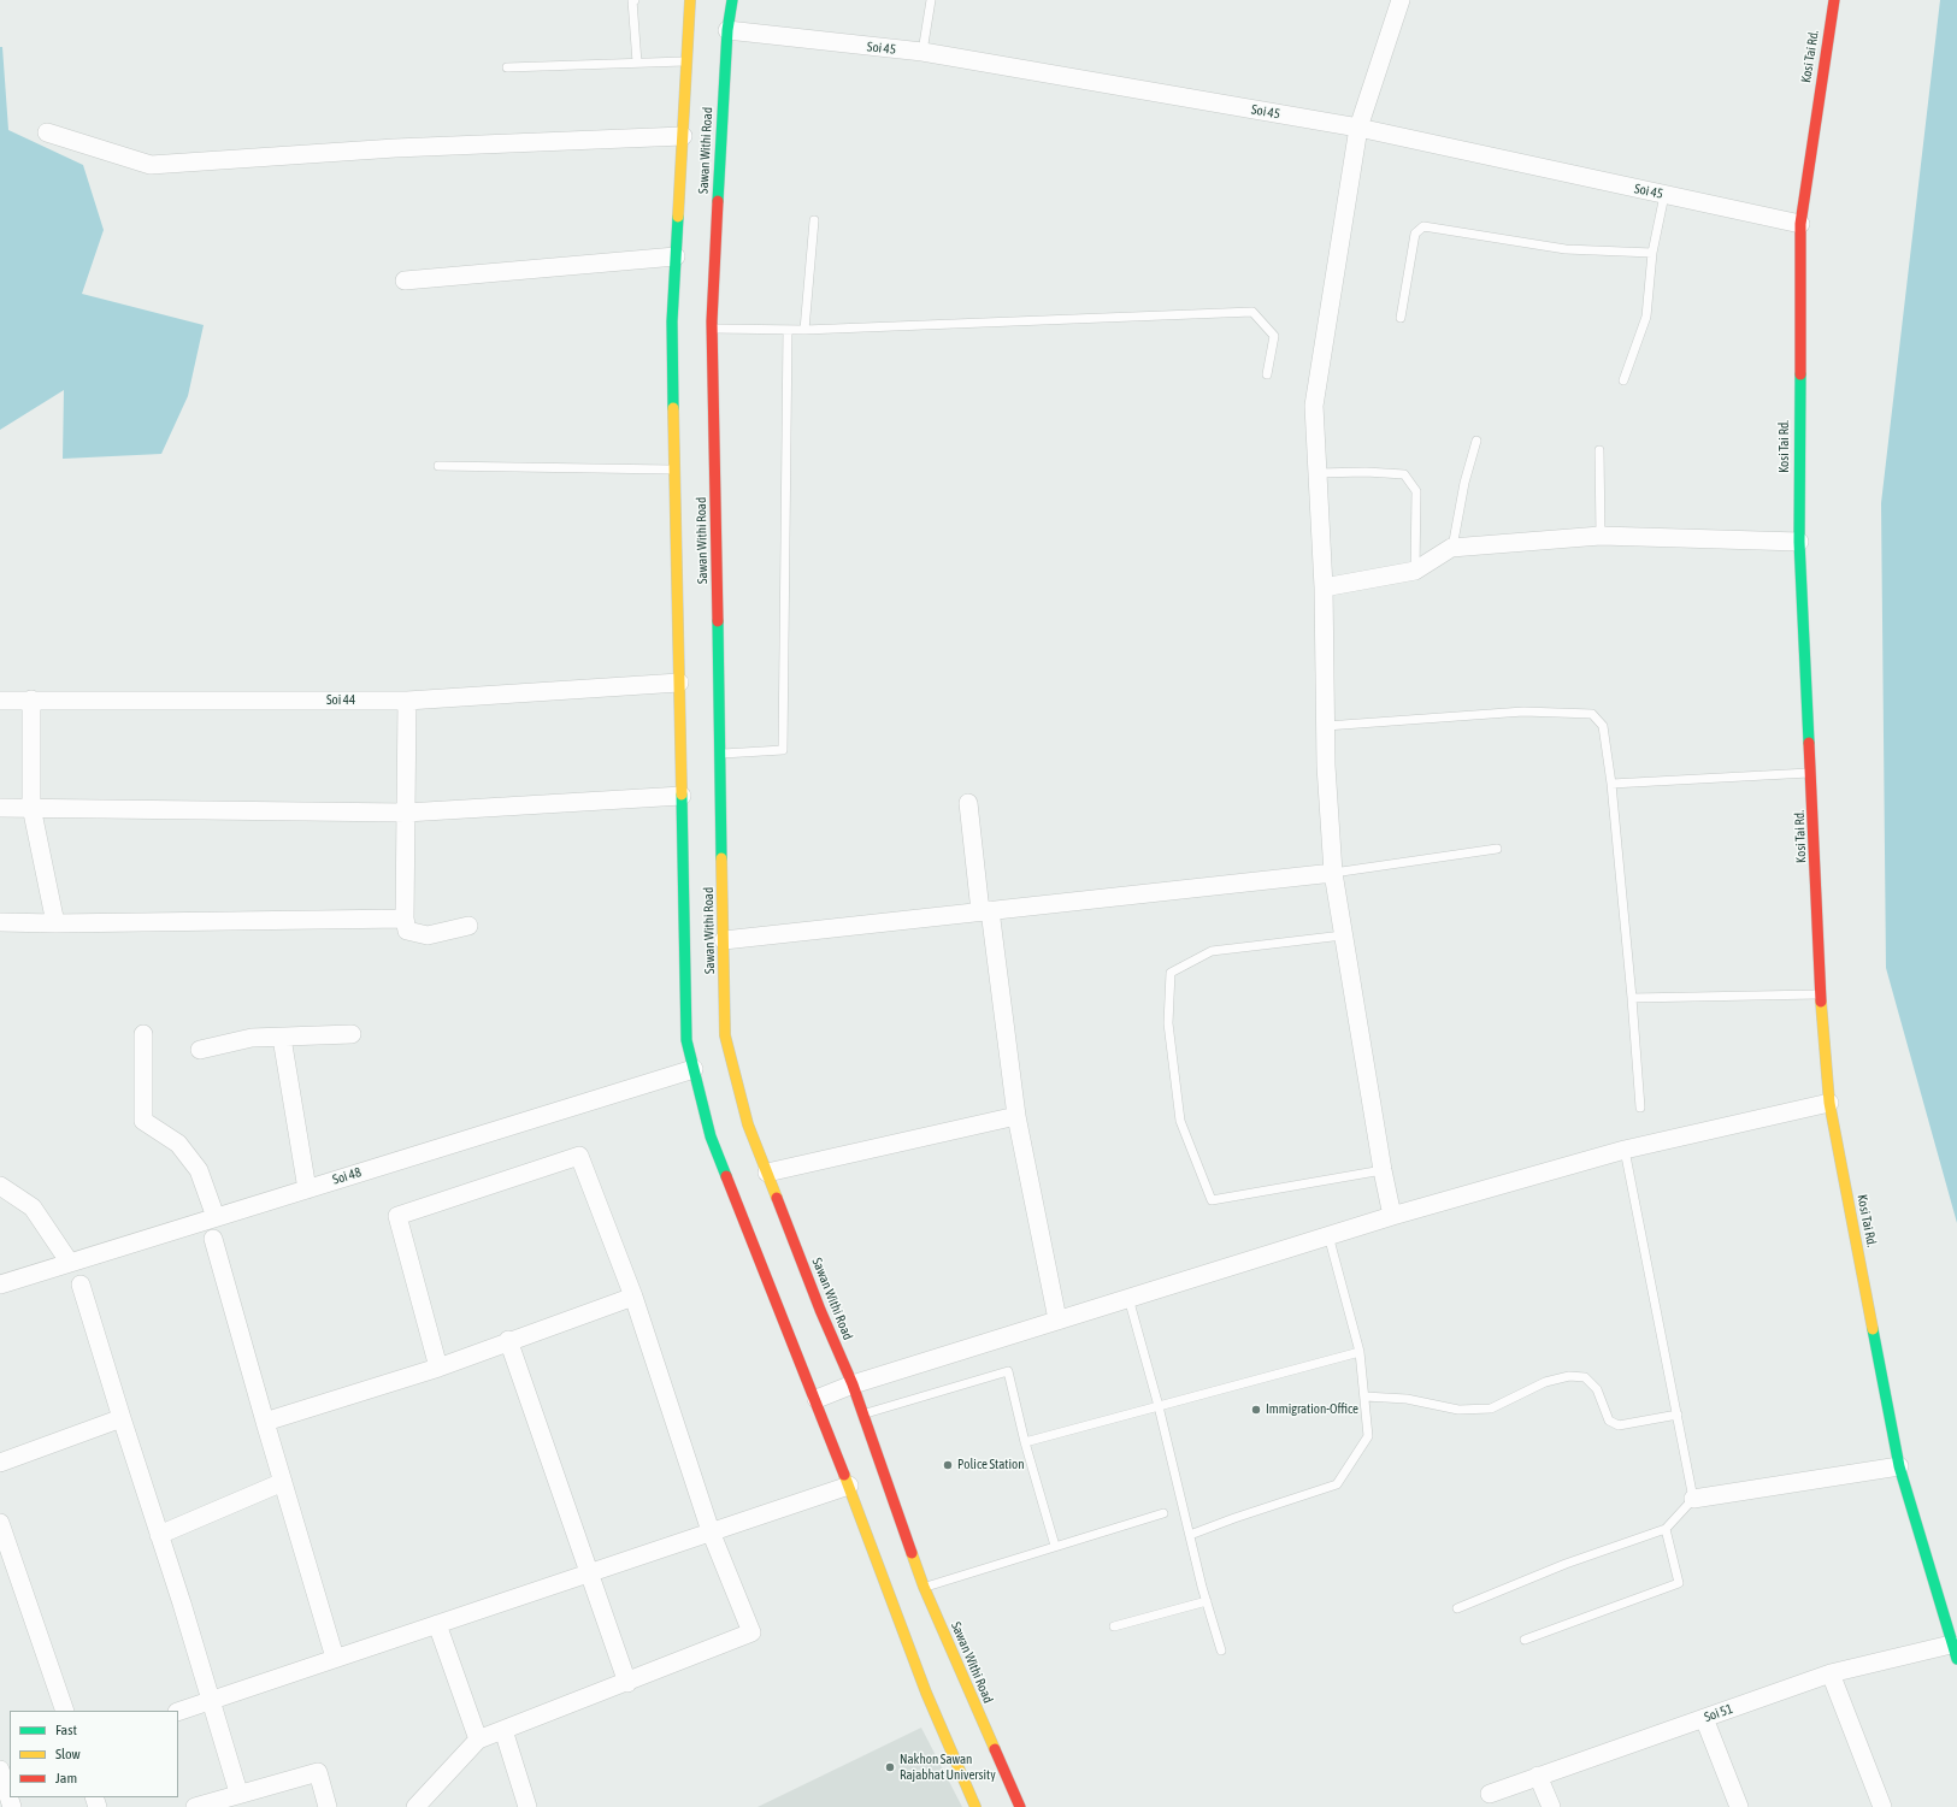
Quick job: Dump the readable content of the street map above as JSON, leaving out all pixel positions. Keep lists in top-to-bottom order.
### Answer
{
  "streets": {
    "main road": ["Kosi Tai Rd.", "Sawan Withi Road"],
    "street": [
      "Soi 45",
      "Soi 44",
      "Soi 48",
      "Soi 51"
    ]
  },
  "crossings": [
    ["Soi 45", "Kosi Tai Rd."],
    ["Soi 45", "Sawan Withi Road"],
    ["Kosi Tai Rd.", "Soi 51"],
    ["Sawan Withi Road", "Soi 44"],
    ["Sawan Withi Road", "Soi 48"]
  ],
  "places": ["Immigration-Office", "Police Station", "Nakhon Sawan Rajabhat University"],
  "legend": ["Fast", "Slow", "Jam"]
}
